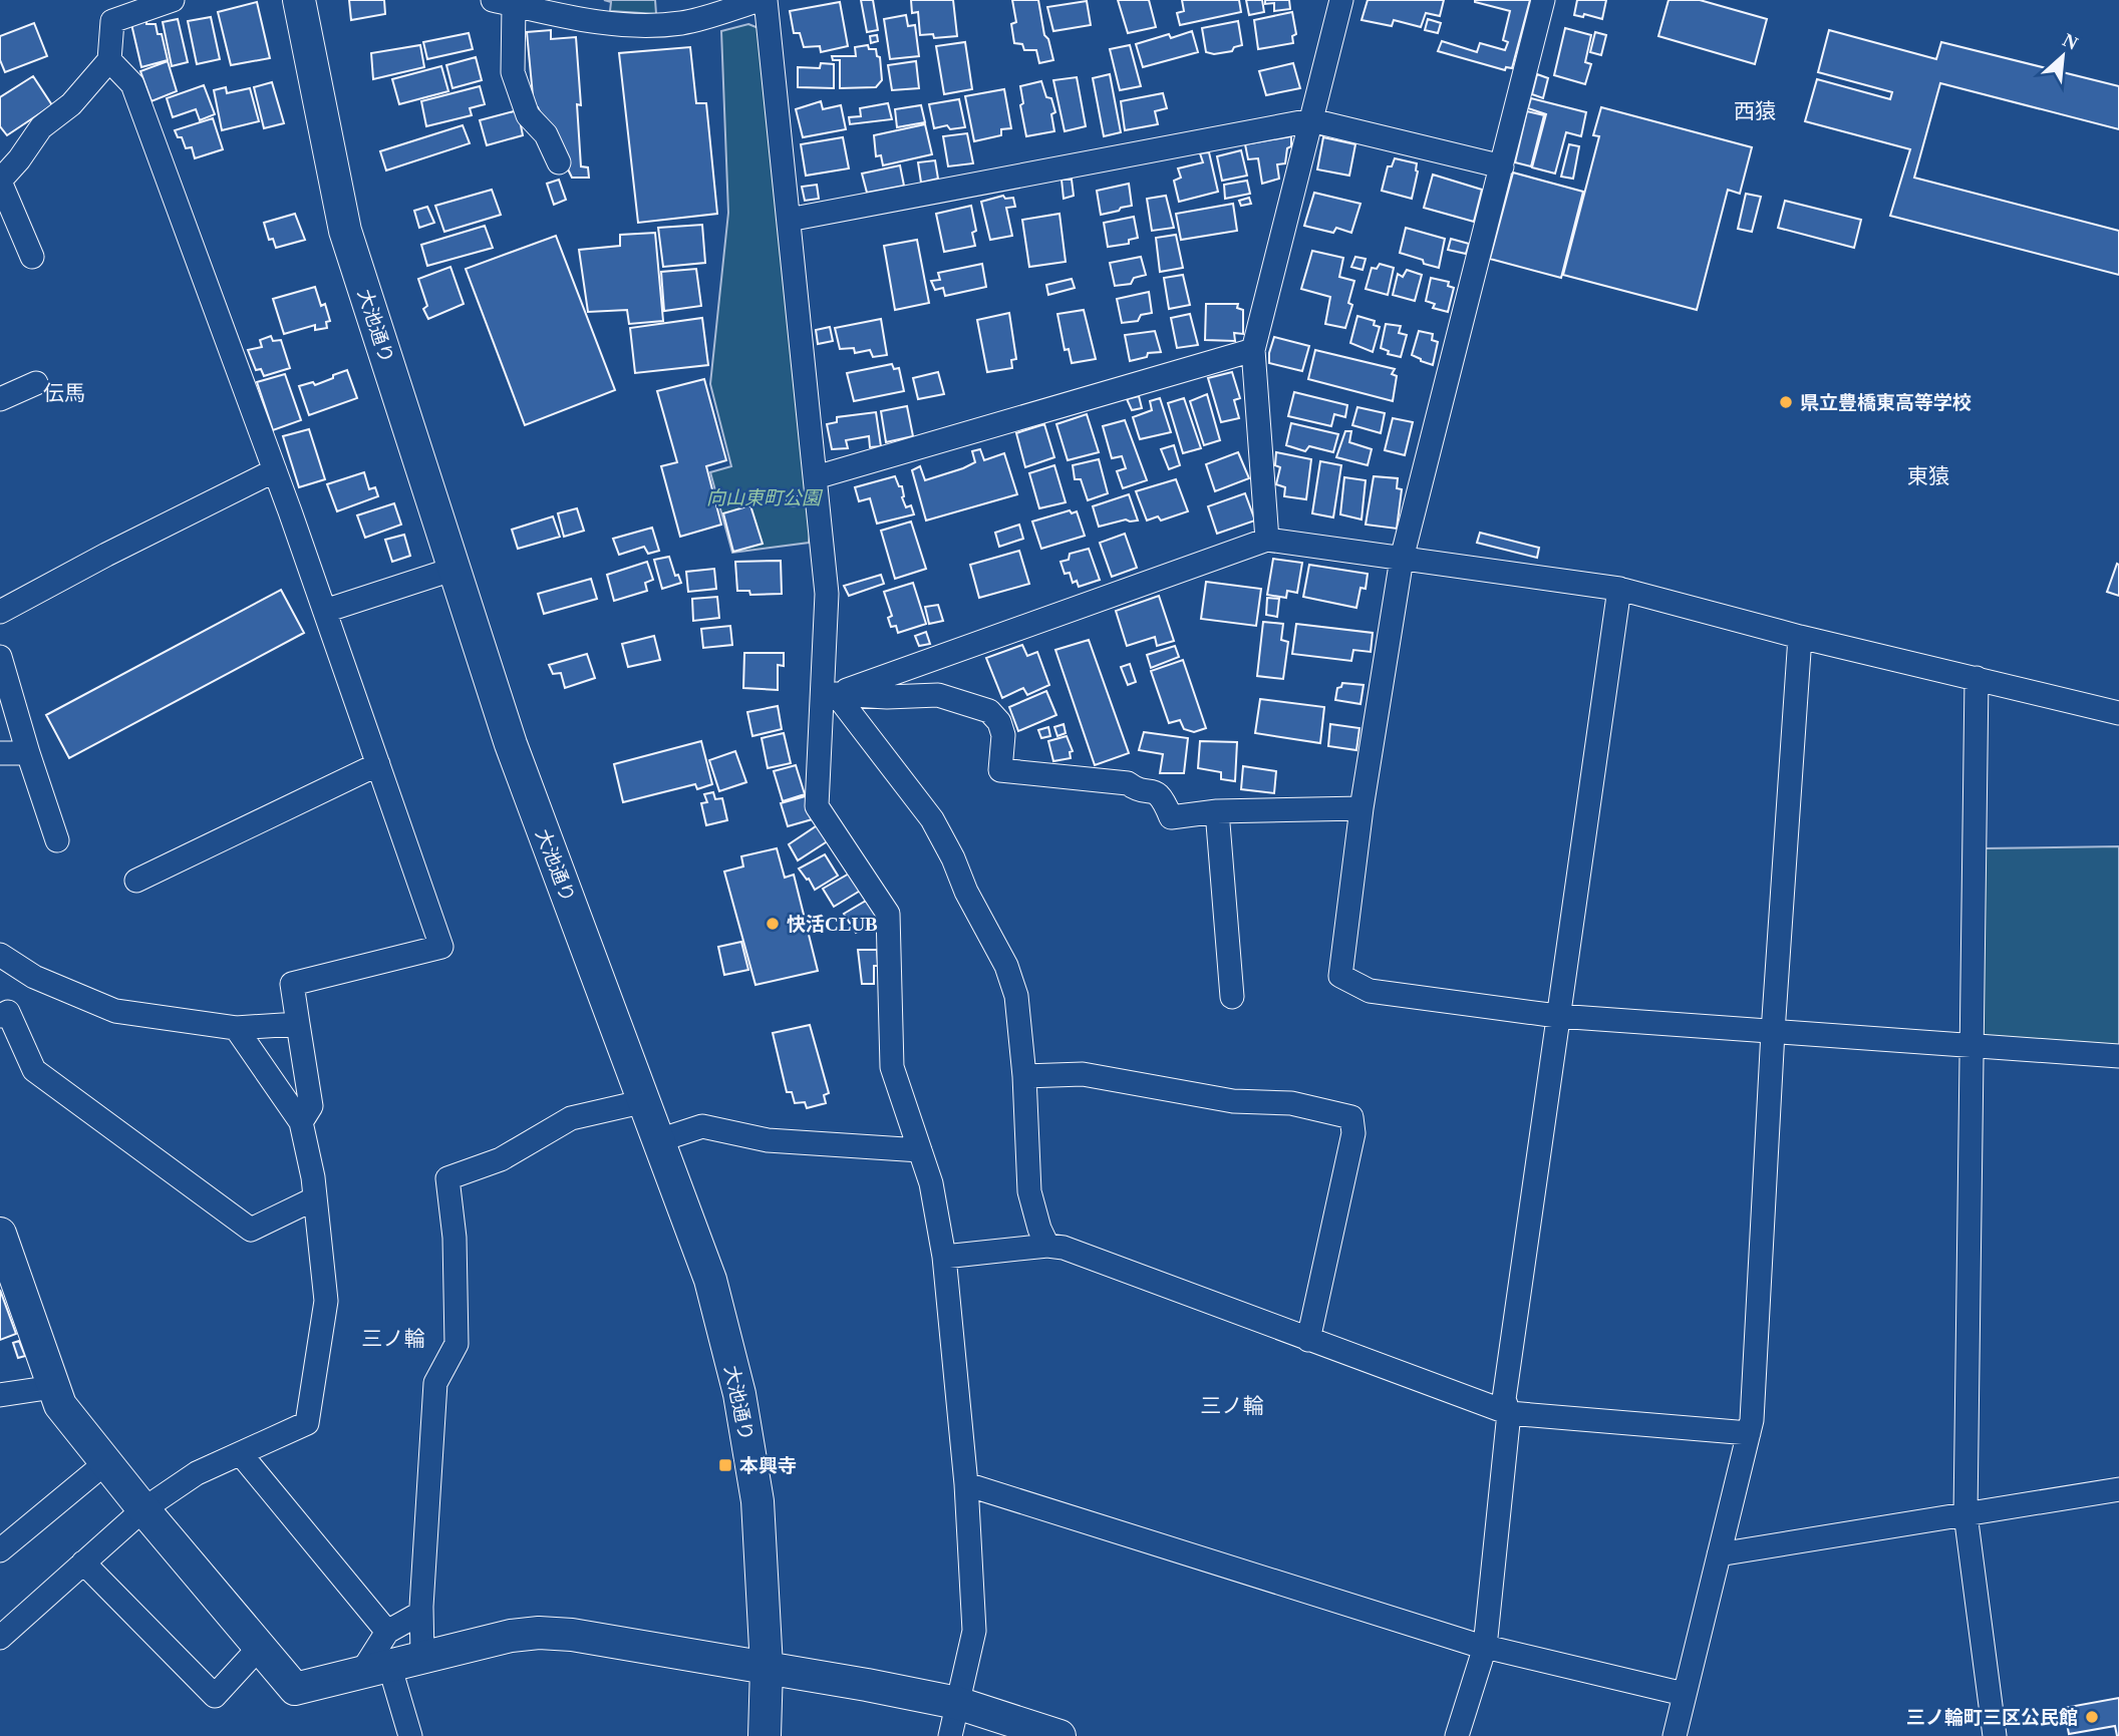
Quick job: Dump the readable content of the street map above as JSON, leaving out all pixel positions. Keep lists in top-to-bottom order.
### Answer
{
  "streets": {
    "street": ["大池通り"]
  },
  "districts": [
    "西猿",
    "伝馬",
    "東猿",
    "三ノ輪",
    "三ノ輪"
  ],
  "parks": ["向山東町公園"],
  "places": {
    "other": ["県立豊橋東高等学校", "快活CLUB", "三ノ輪町三区公民館"],
    "transit": ["本興寺"]
  },
  "north": "top right"
}
